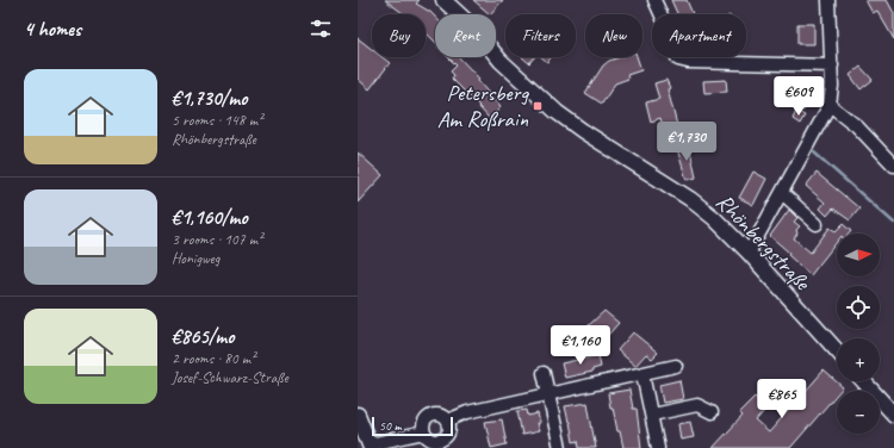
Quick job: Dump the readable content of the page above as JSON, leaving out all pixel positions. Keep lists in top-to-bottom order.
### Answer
{
  "streets": {
    "street": ["Rhönbergstraße"]
  },
  "places": {
    "transit": ["Petersberg Am Roßrain"]
  },
  "scale_bar": "50 m",
  "north": "right",
  "page": {
    "heading": "4 homes",
    "chip": [
      "Buy",
      "Rent",
      "Filters",
      "New",
      "Apartment"
    ],
    "list": [
      {
        "name": "€1,730/mo",
        "note": "5 rooms · 148 m² · Rhönbergstraße"
      },
      {
        "name": "€1,160/mo",
        "note": "3 rooms · 107 m² · Honigweg"
      },
      {
        "name": "€865/mo",
        "note": "2 rooms · 80 m² · Josef-Schwarz-Straße"
      }
    ],
    "price": [
      "€609",
      "€1,730",
      "€1,160",
      "€865"
    ],
    "map_buttons": ["+", "−"],
    "scale": "50 m"
  }
}
